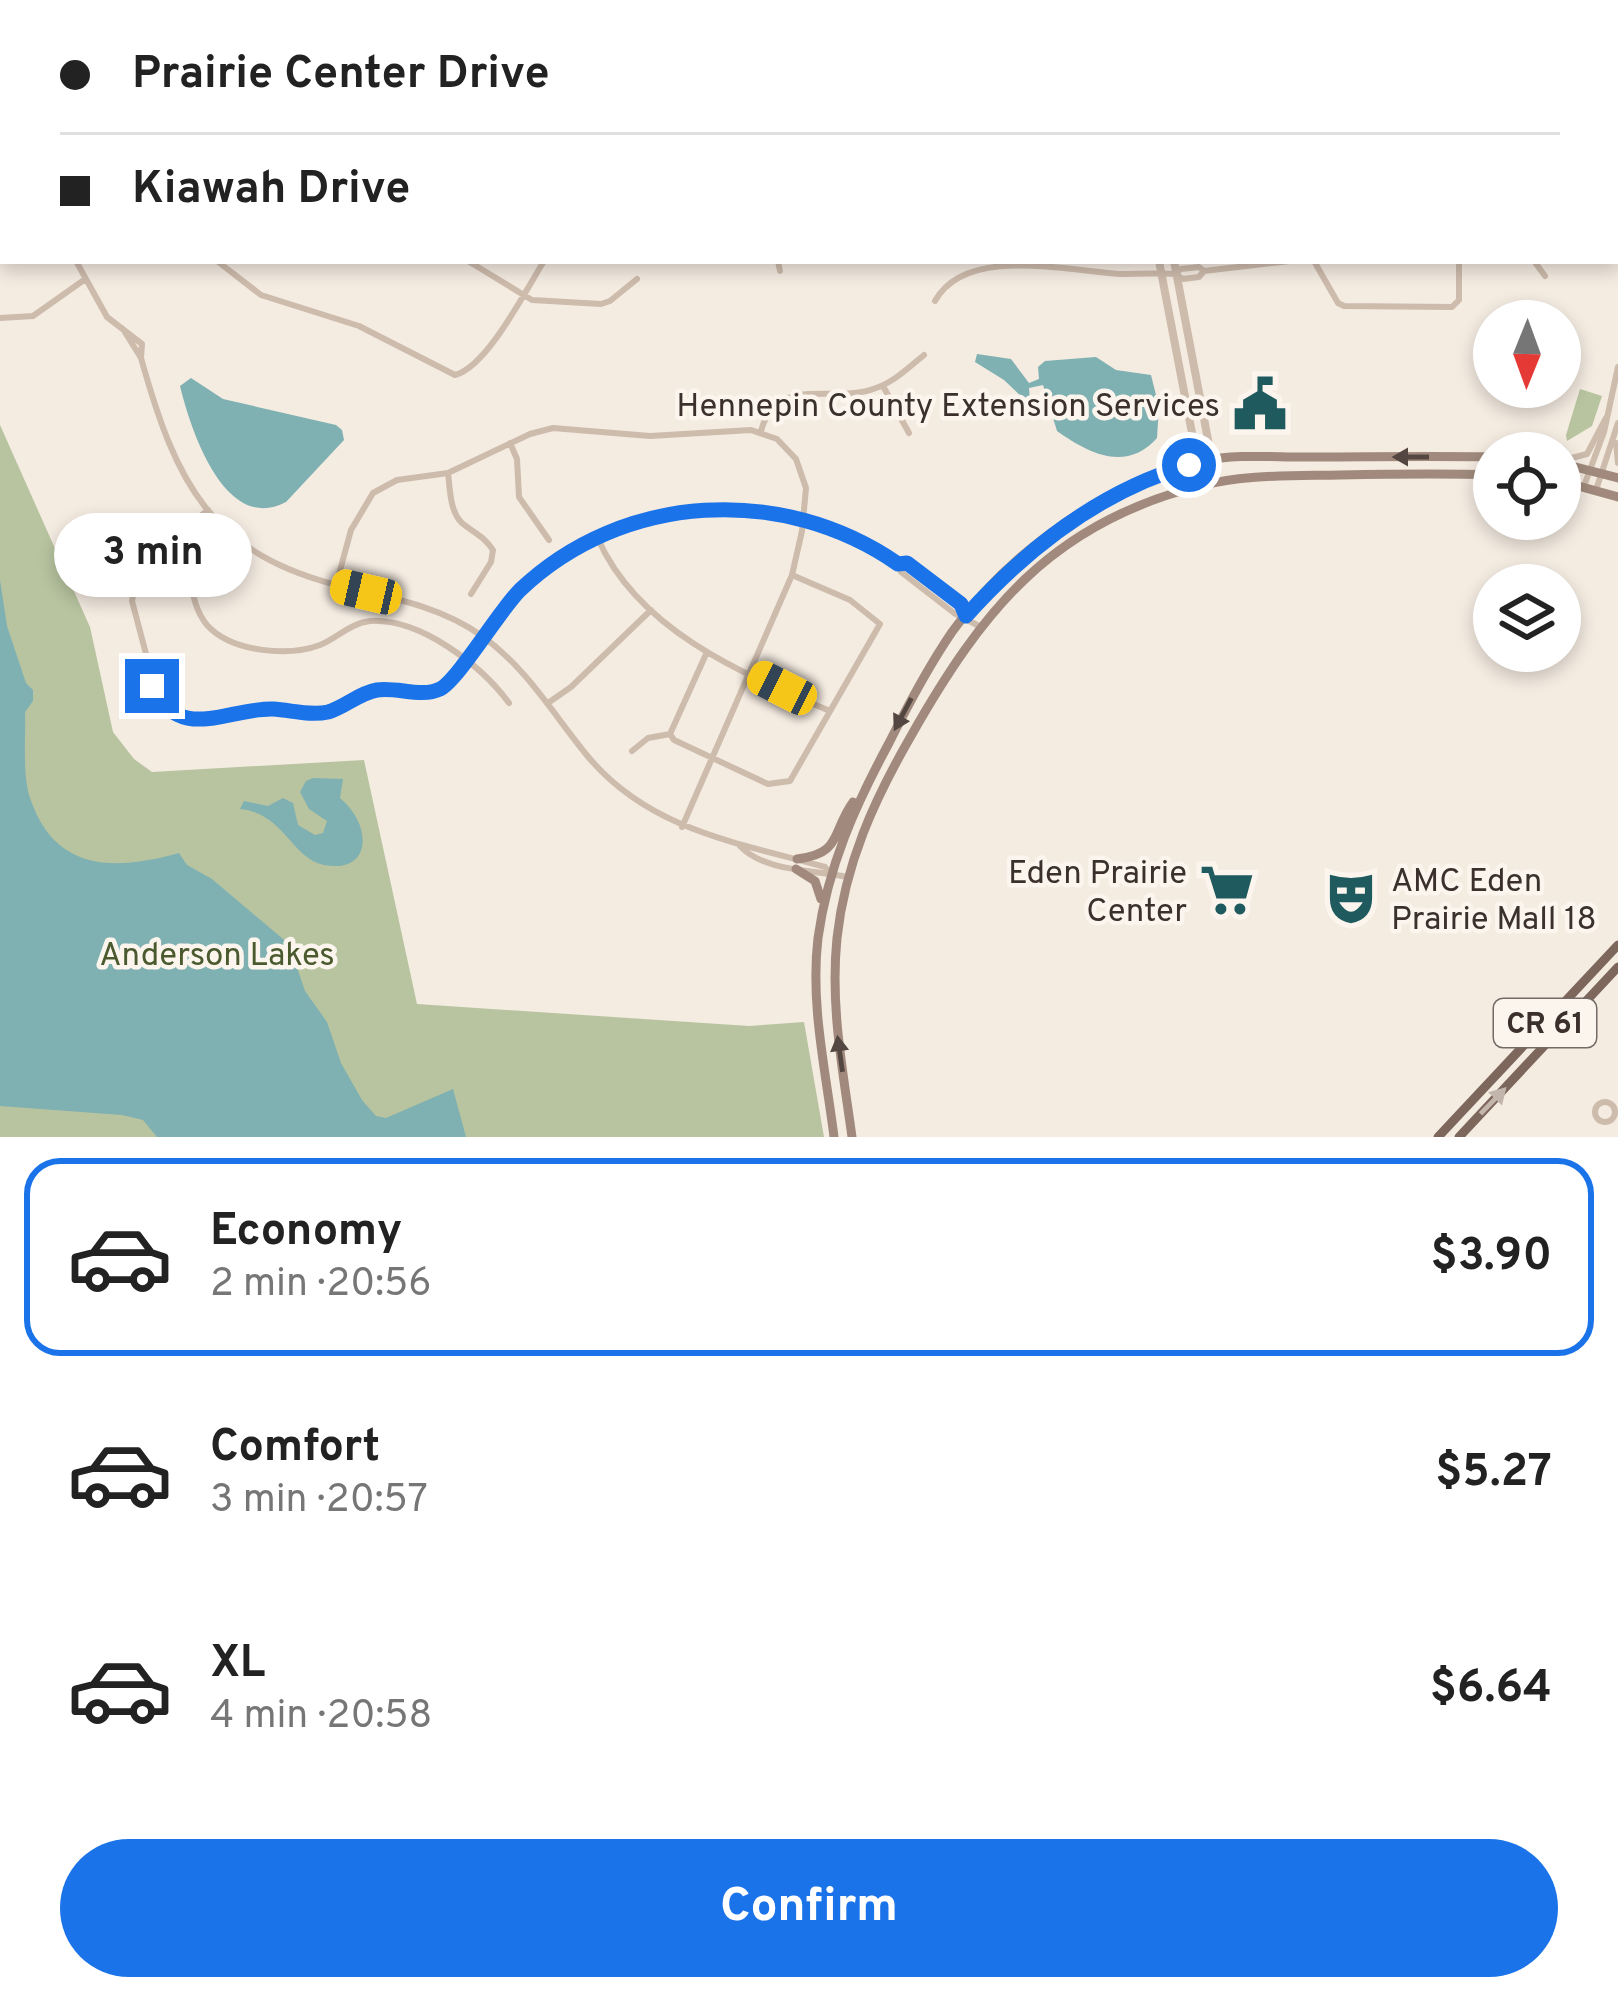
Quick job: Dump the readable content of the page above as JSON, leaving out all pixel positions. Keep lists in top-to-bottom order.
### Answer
{
  "streets": {
    "main road": ["CR 61"]
  },
  "parks": ["Anderson Lakes"],
  "places": {
    "public building": ["Hennepin County Extension Services"],
    "supermarket": ["Eden Prairie Center"],
    "theatre": ["AMC Eden Prairie Mall 18"]
  },
  "north": "bottom",
  "page": {
    "banner": ["Prairie Center Drive", "Kiawah Drive"],
    "bubble": "3 min",
    "list": [
      {
        "name": "Economy",
        "note": "2 min · 20:56",
        "value": "$3.90"
      },
      {
        "name": "Comfort",
        "note": "3 min · 20:57",
        "value": "$5.27"
      },
      {
        "name": "XL",
        "note": "4 min · 20:58",
        "value": "$6.64"
      }
    ],
    "buttons": "Confirm"
  }
}
